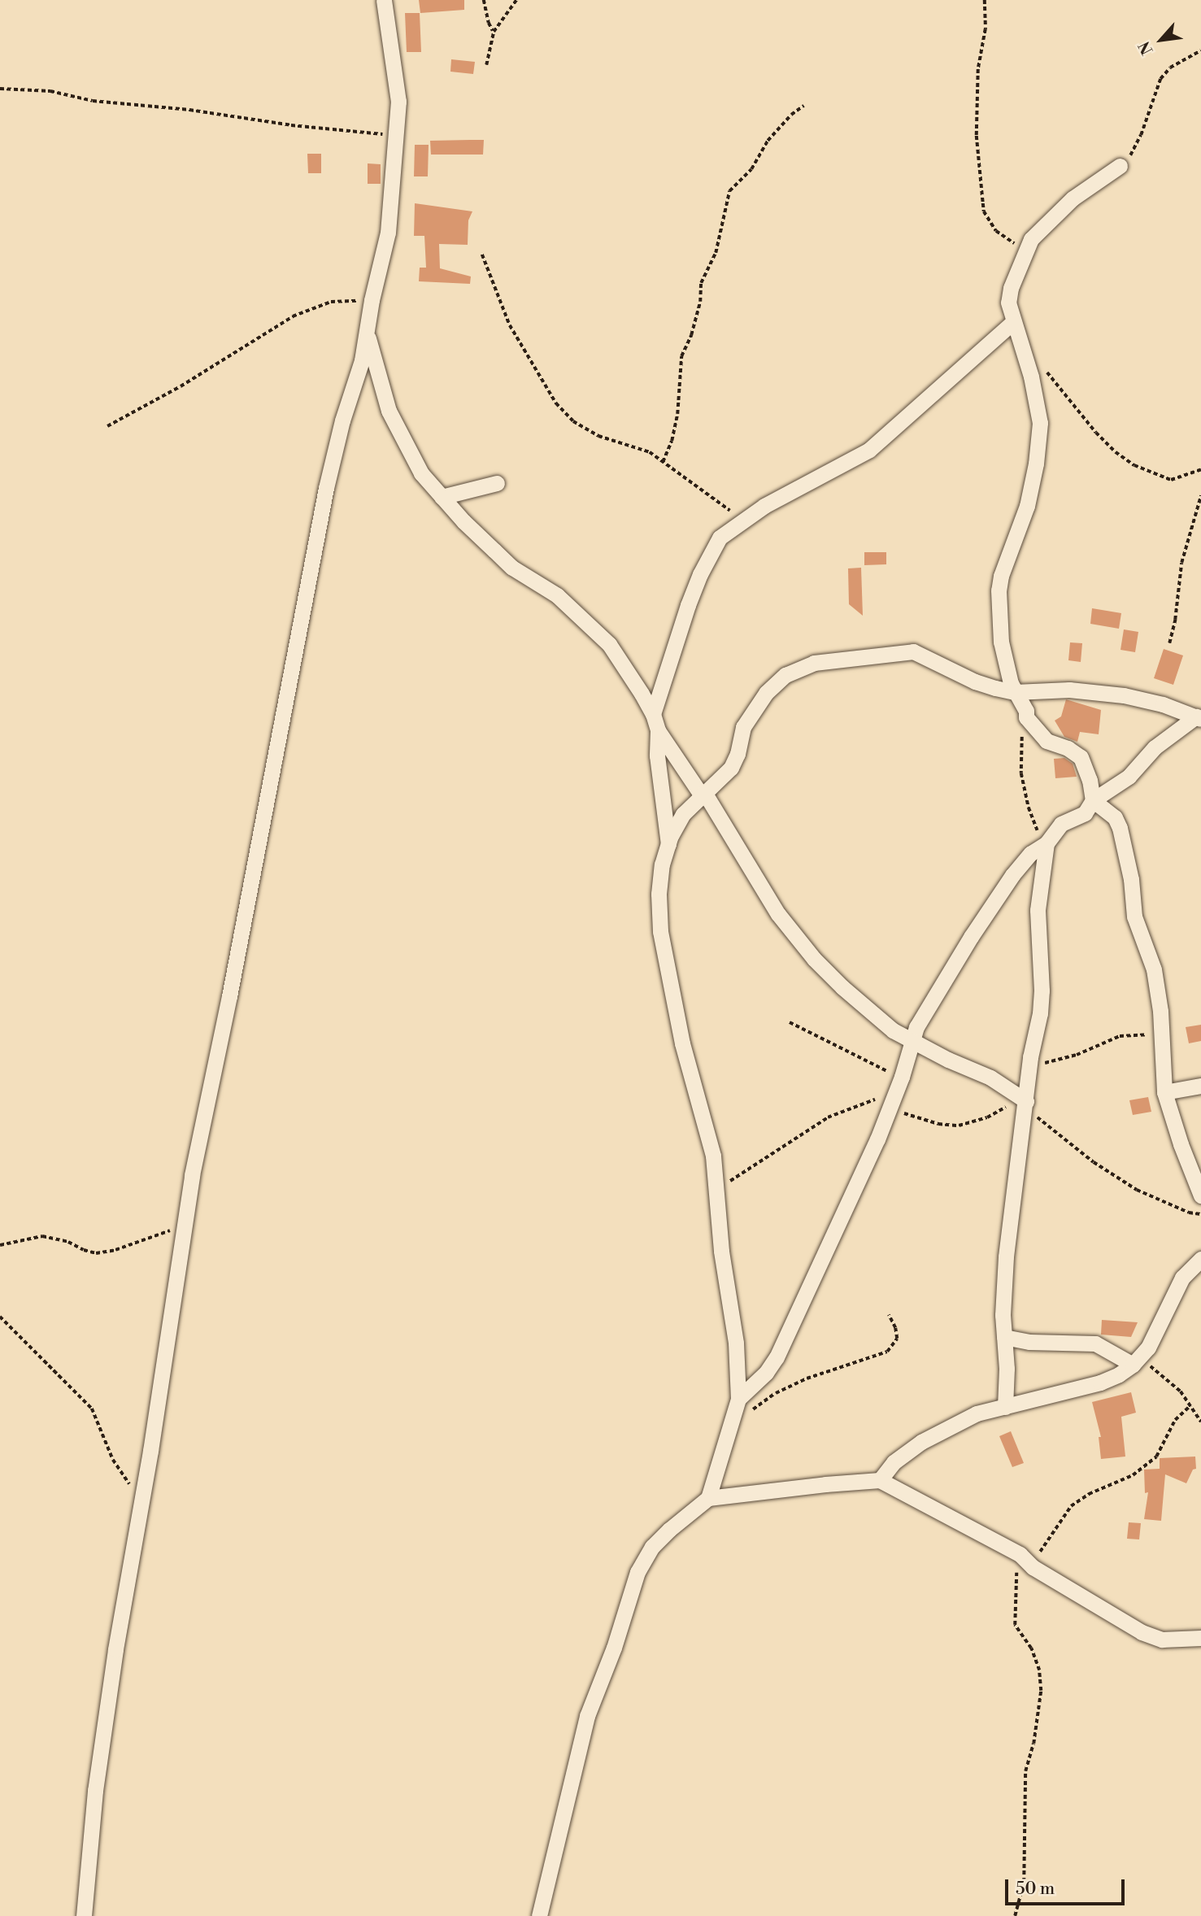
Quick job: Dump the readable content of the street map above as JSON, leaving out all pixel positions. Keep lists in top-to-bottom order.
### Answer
{
  "scale_bar": "50 m",
  "north": "bottom left"
}
